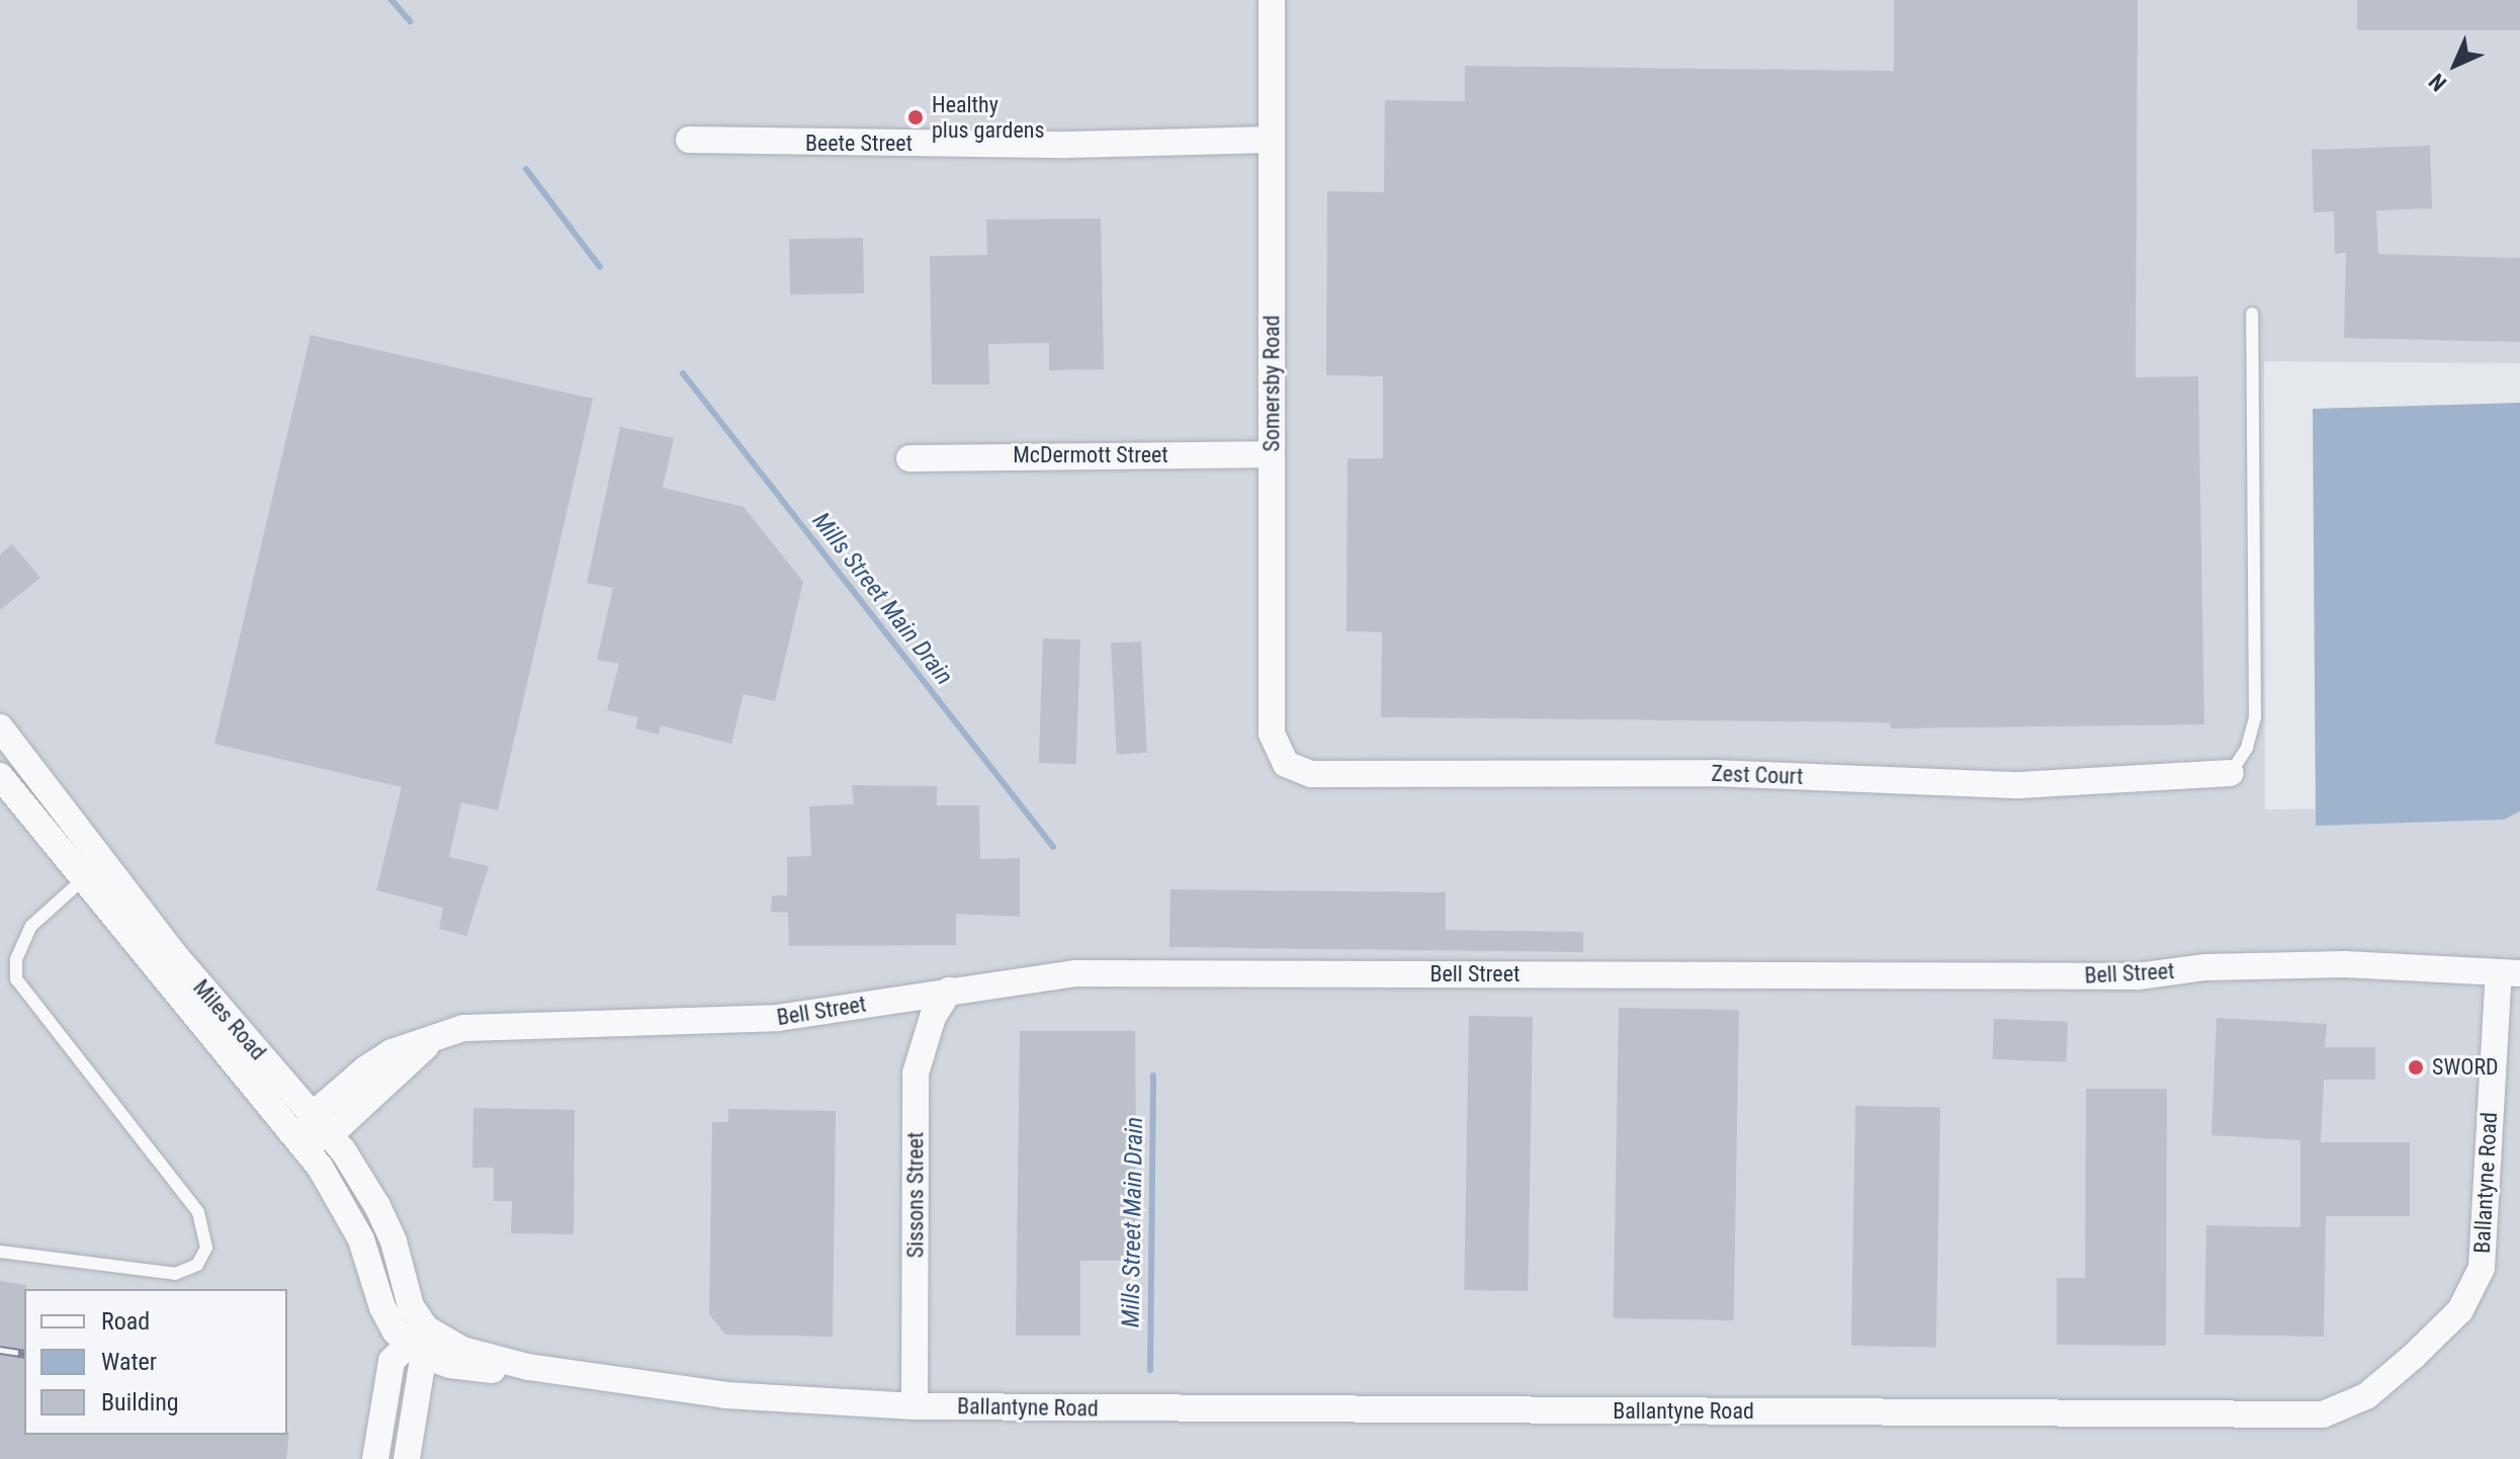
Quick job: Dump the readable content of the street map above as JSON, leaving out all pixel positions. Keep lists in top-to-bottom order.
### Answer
{
  "streets": {
    "street": [
      "Beete Street",
      "Somersby Road",
      "McDermott Street",
      "Zest Court",
      "Bell Street",
      "Miles Road",
      "Ballantyne Road",
      "Sissons Street"
    ]
  },
  "crossings": [
    ["Beete Street", "Somersby Road"],
    ["Somersby Road", "McDermott Street"],
    ["Somersby Road", "Zest Court"],
    ["Bell Street", "Miles Road"],
    ["Bell Street", "Ballantyne Road"],
    ["Bell Street", "Sissons Street"],
    ["Miles Road", "Ballantyne Road"],
    ["Ballantyne Road", "Sissons Street"]
  ],
  "water": ["Mills Street Main Drain"],
  "places": ["Healthy plus gardens", "SWORD"],
  "legend": ["Road", "Water", "Building"],
  "north": "bottom left"
}
